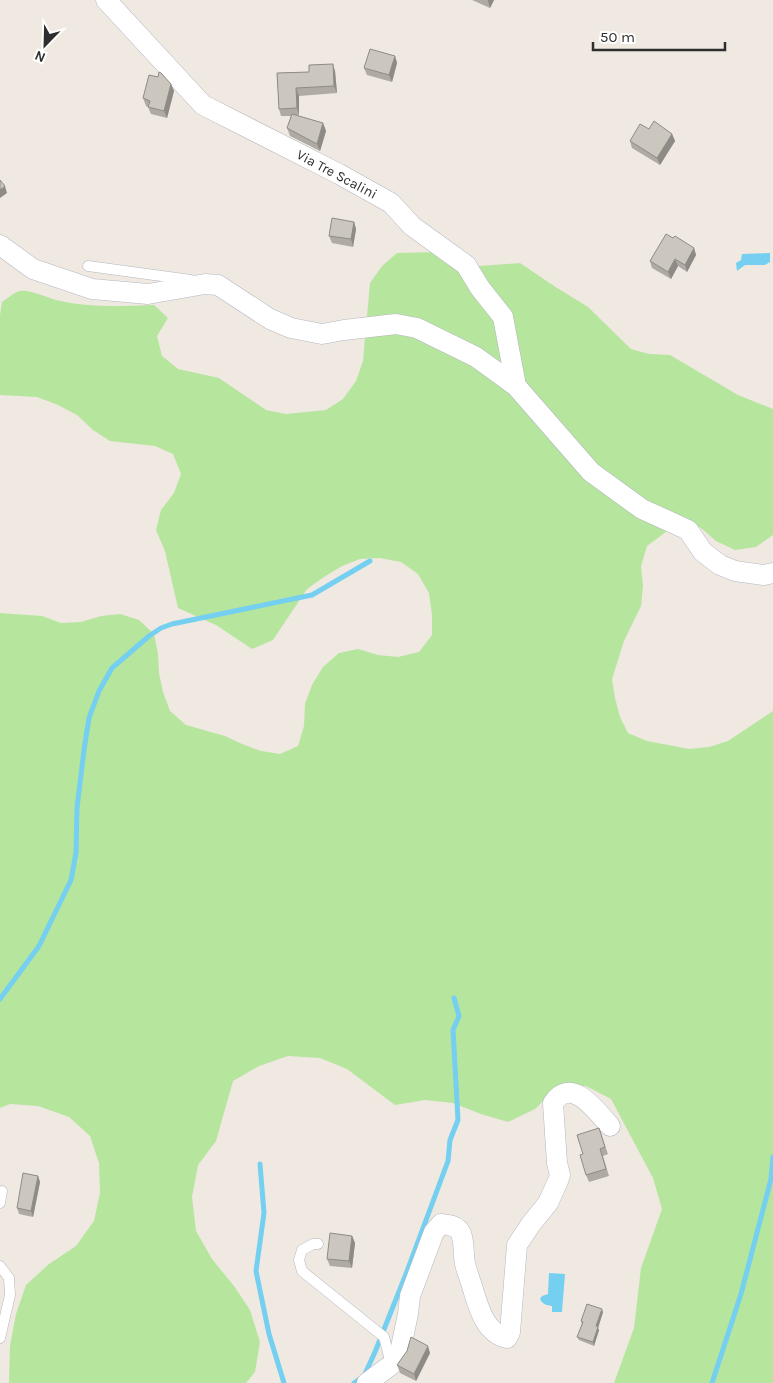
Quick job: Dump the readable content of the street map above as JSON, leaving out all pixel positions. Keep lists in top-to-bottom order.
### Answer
{
  "streets": {
    "street": ["Via Tre Scalini"]
  },
  "scale_bar": "50 m",
  "north": "bottom left"
}
